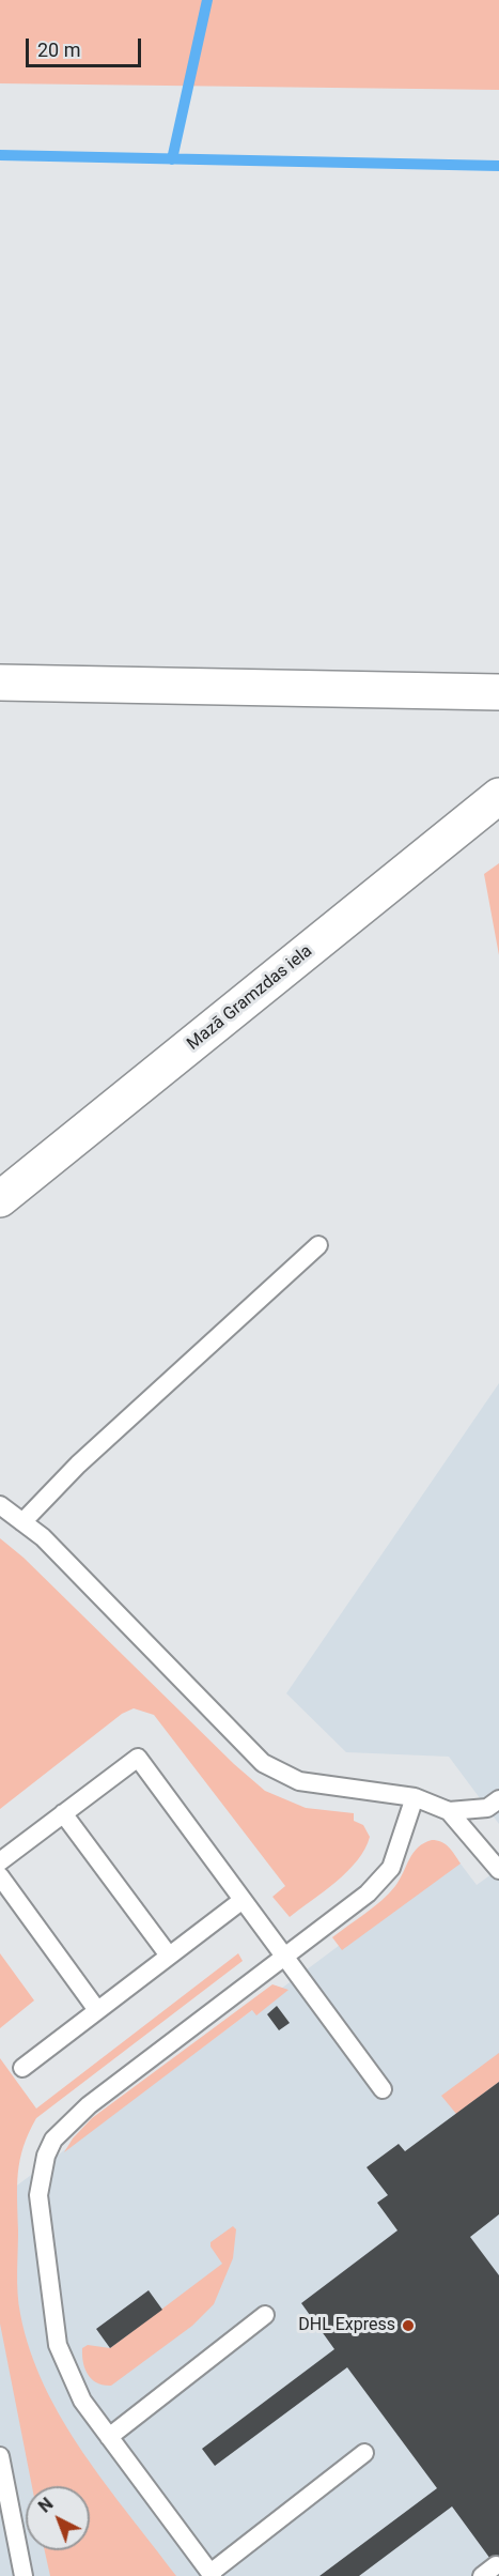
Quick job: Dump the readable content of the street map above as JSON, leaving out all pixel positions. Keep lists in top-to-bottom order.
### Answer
{
  "streets": {
    "street": ["Mazā Gramzdas iela"]
  },
  "places": ["DHL Express"],
  "scale_bar": "20 m",
  "north": "top left"
}
